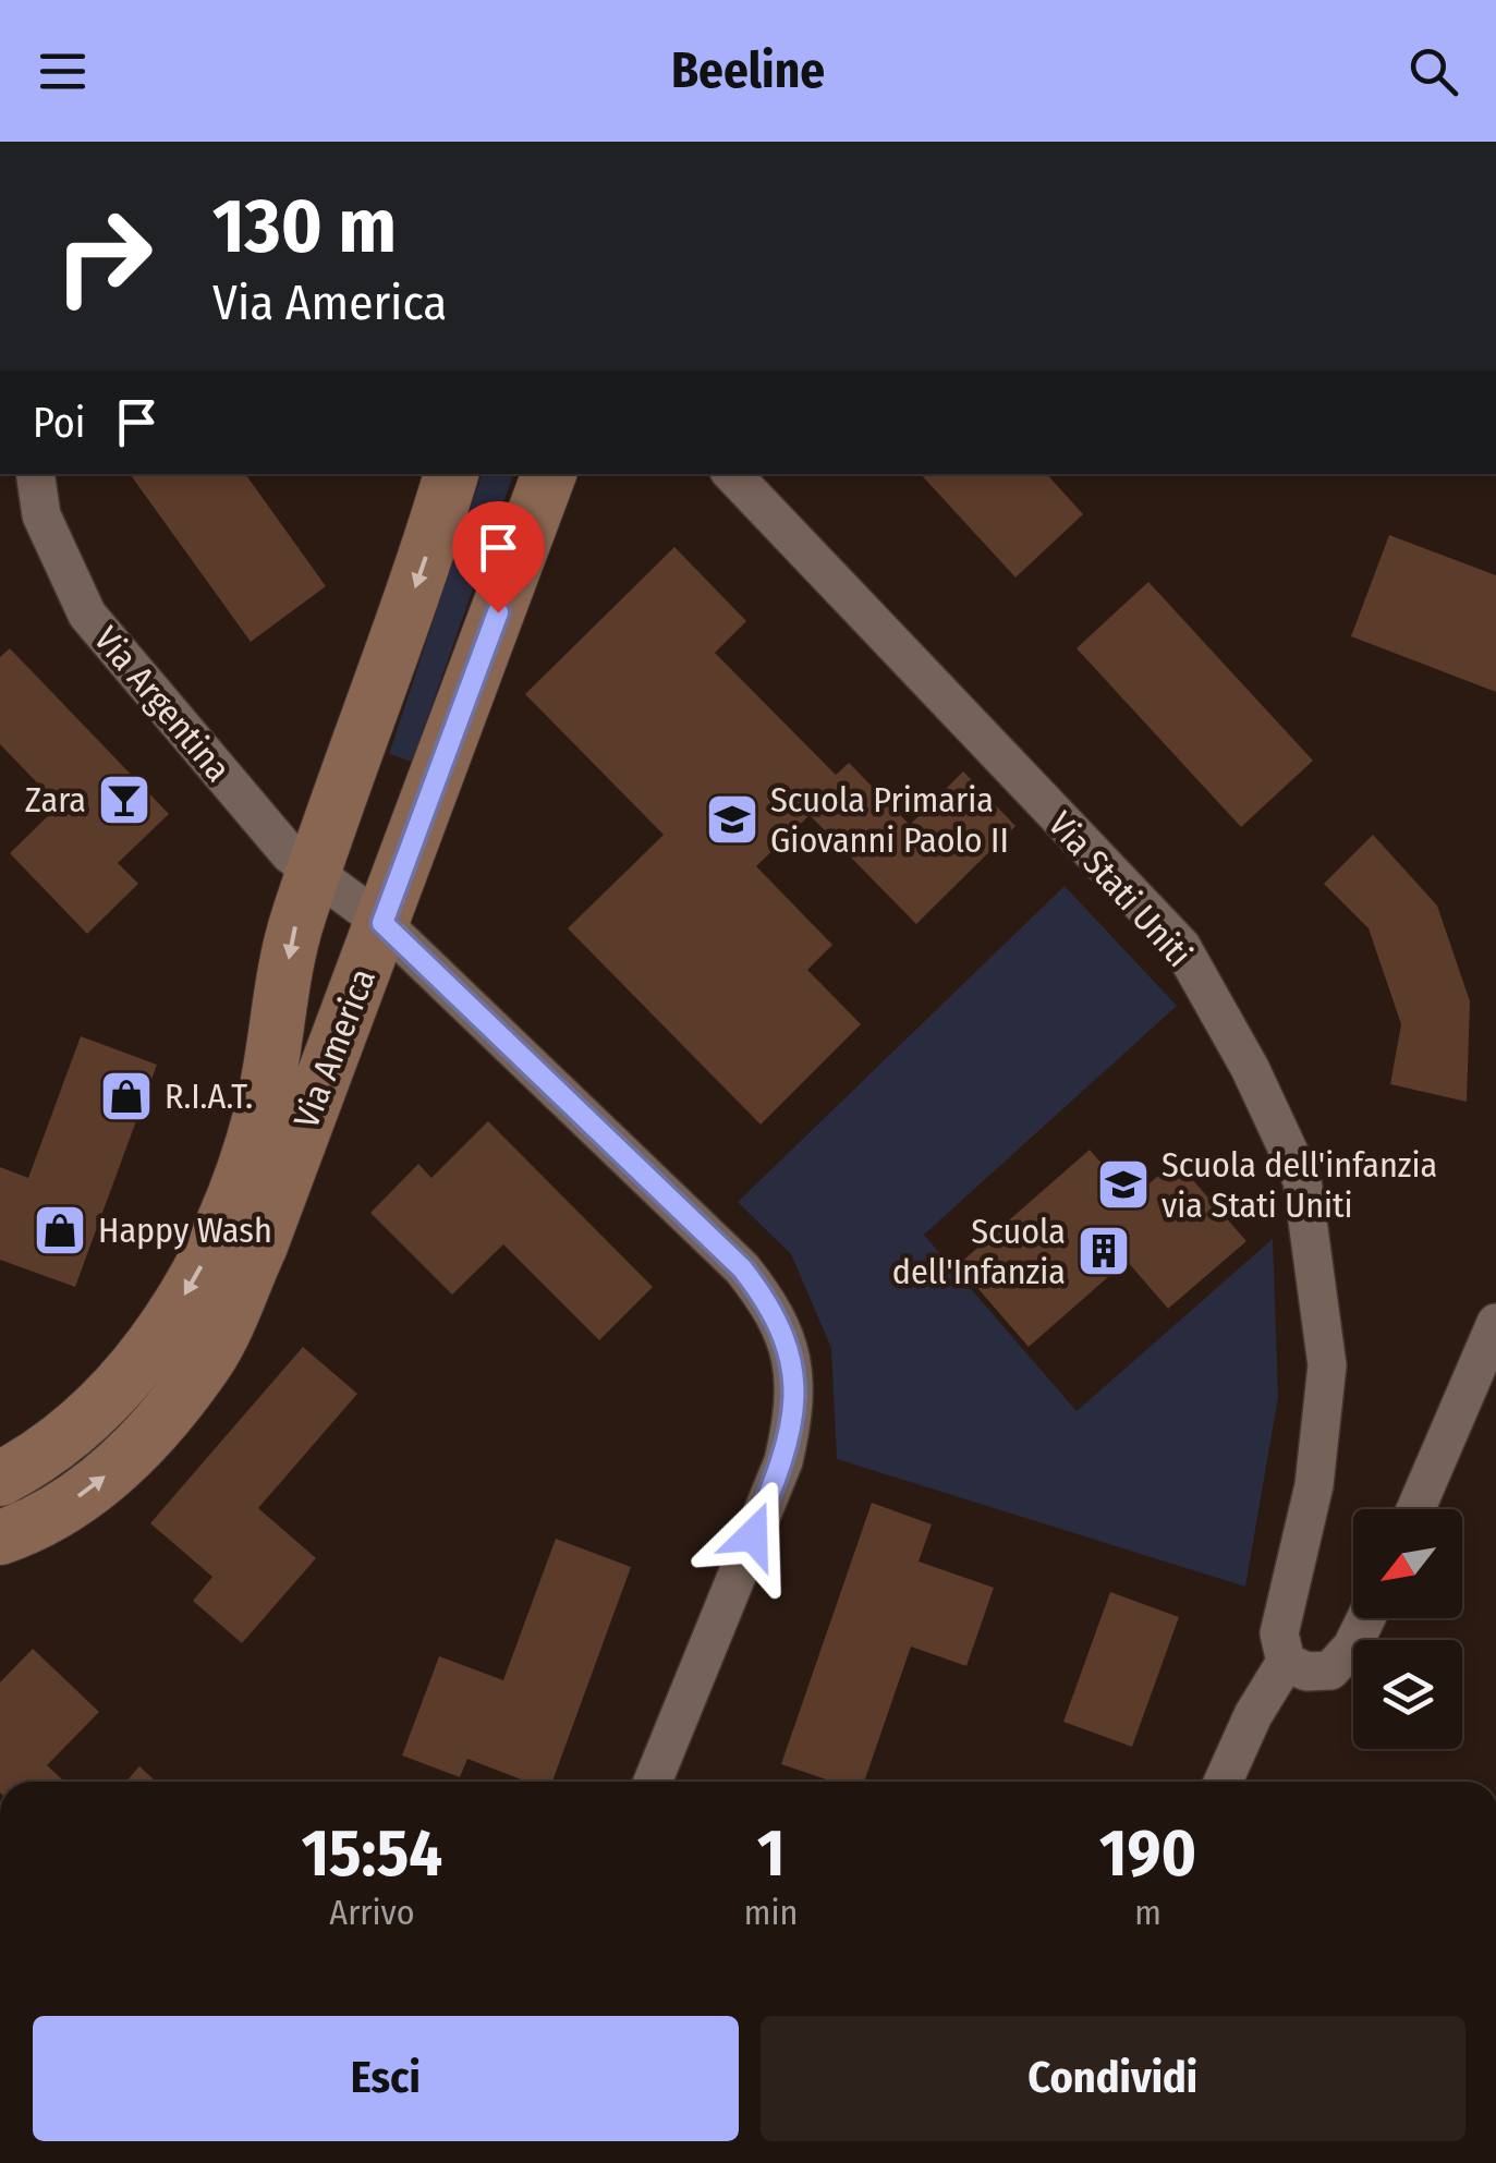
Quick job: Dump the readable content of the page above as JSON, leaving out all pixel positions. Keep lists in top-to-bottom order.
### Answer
{
  "streets": {
    "street": ["Via Argentina", "Via Stati Uniti", "Via America"]
  },
  "crossings": [
    ["Via Argentina", "Via America"]
  ],
  "places": {
    "bar": ["Zara"],
    "school or university": ["Scuola Primaria Giovanni Paolo II", "Scuola dell'infanzia via Stati Uniti"],
    "shop": ["R.I.A.T.", "Happy Wash"],
    "building": ["Scuola dell'Infanzia"]
  },
  "north": "bottom left",
  "page": {
    "header": "Beeline",
    "turn": ["130 m", "Via America"],
    "then": "Poi",
    "eta": [
      "15:54",
      "Arrivo",
      "1",
      "min",
      "190",
      "m"
    ],
    "buttons": ["Esci", "Condividi"]
  }
}
